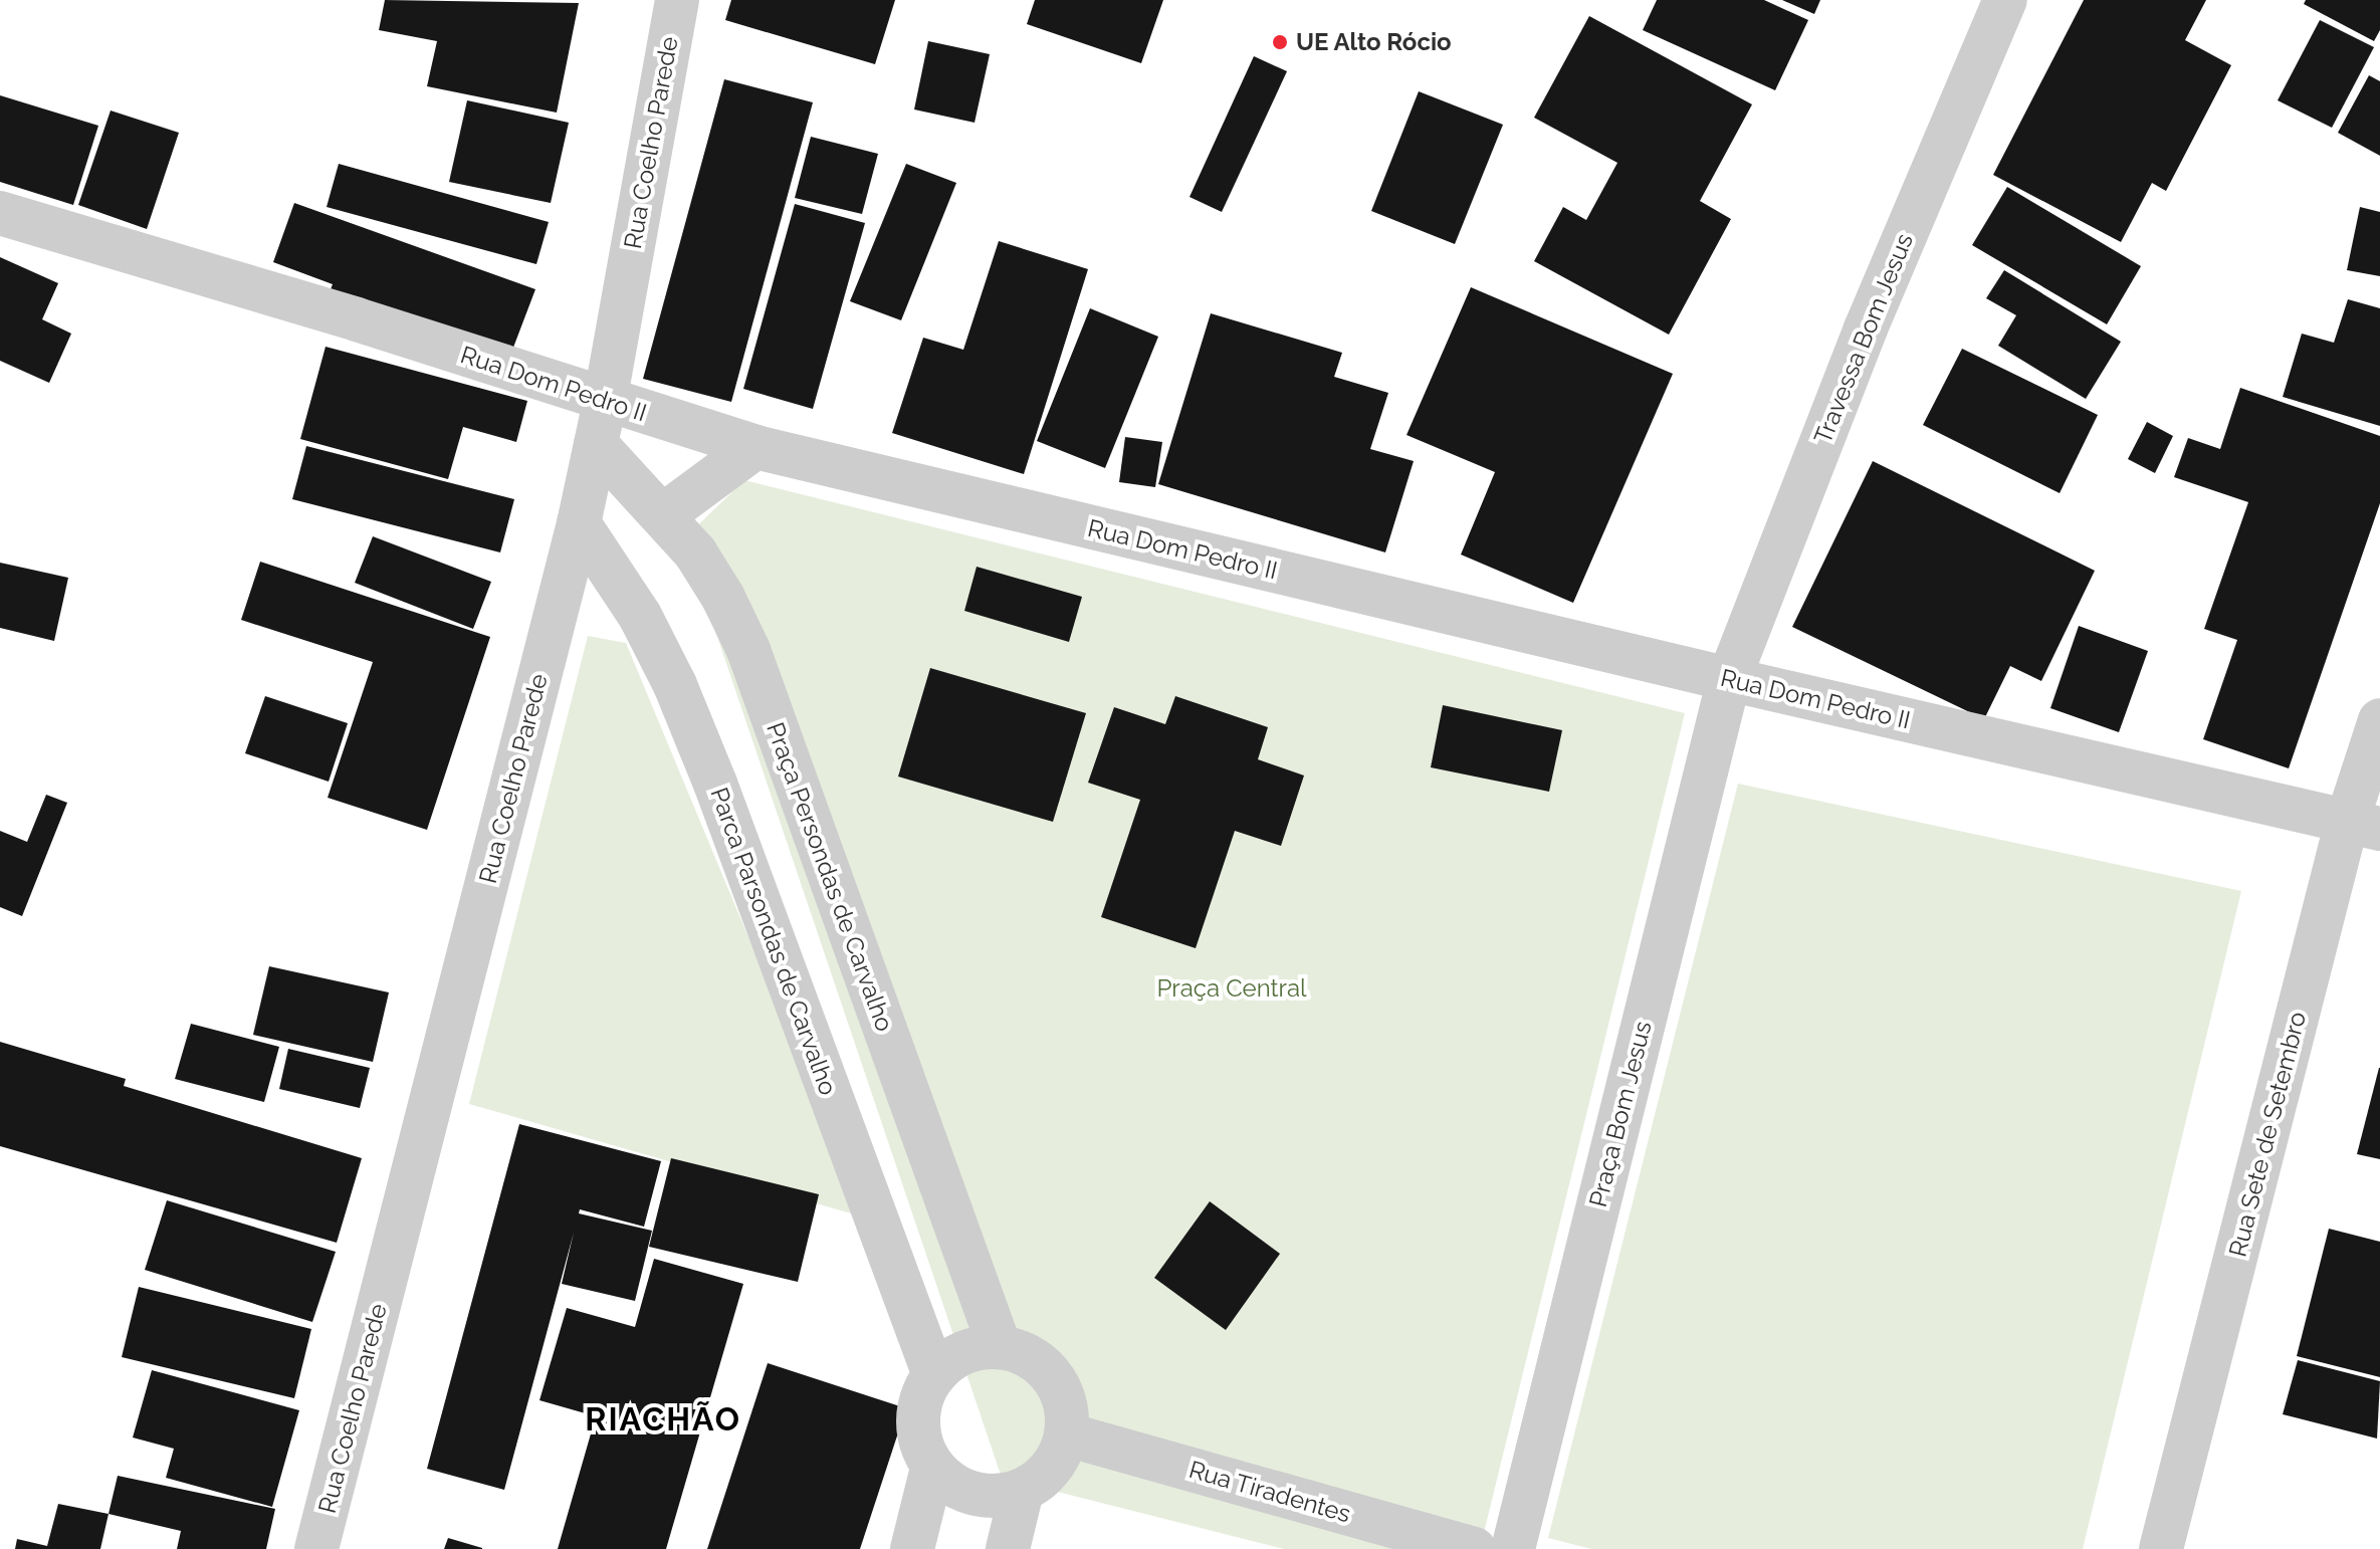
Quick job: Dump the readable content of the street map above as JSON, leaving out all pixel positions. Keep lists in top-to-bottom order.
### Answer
{
  "streets": {
    "street": [
      "Rua Coelho Parede",
      "Travessa Bom Jesus",
      "Rua Dom Pedro II",
      "Praça Persondas de Carvalho",
      "Parca Parsondas de Carvalho",
      "Praça Bom Jesus",
      "Rua Sete de Setembro",
      "Rua Tiradentes"
    ]
  },
  "crossings": [
    ["Rua Coelho Parede", "Rua Dom Pedro II"],
    ["Rua Coelho Parede", "Praça Persondas de Carvalho"],
    ["Rua Coelho Parede", "Parca Parsondas de Carvalho"],
    ["Travessa Bom Jesus", "Rua Dom Pedro II"],
    ["Travessa Bom Jesus", "Praça Bom Jesus"],
    ["Rua Dom Pedro II", "Praça Bom Jesus"],
    ["Rua Dom Pedro II", "Rua Sete de Setembro"],
    ["Praça Persondas de Carvalho", "Parca Parsondas de Carvalho"],
    ["Praça Persondas de Carvalho", "Rua Tiradentes"],
    ["Parca Parsondas de Carvalho", "Rua Tiradentes"]
  ],
  "districts": ["RIACHÃO"],
  "parks": ["Praça Central"],
  "places": ["UE Alto Rócio"]
}
